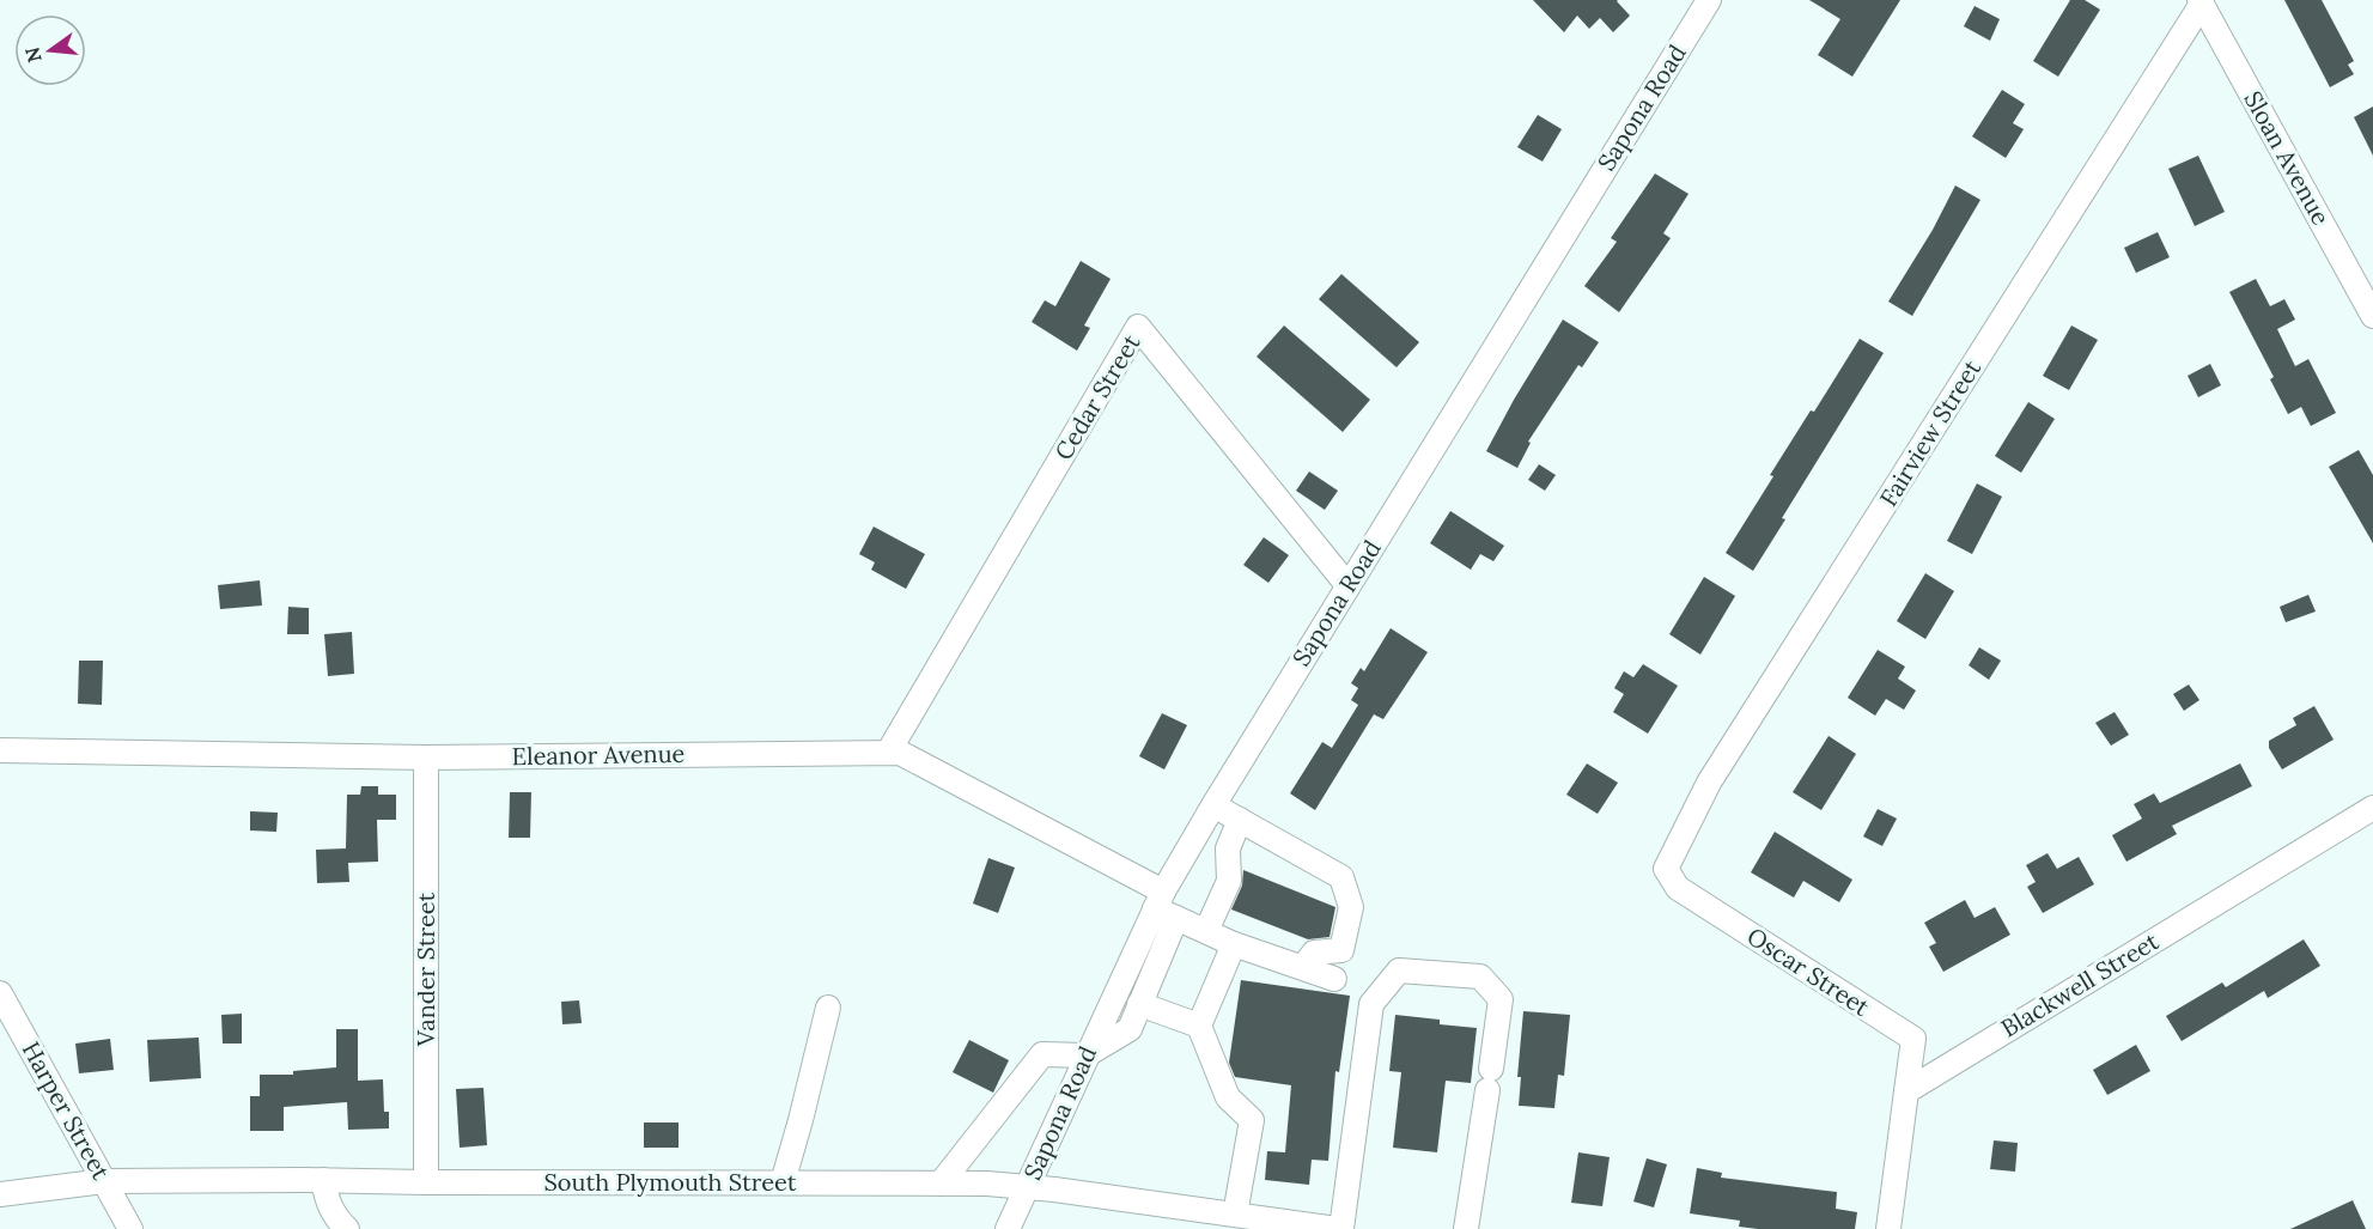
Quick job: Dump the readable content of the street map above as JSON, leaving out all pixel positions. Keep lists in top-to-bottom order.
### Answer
{
  "streets": {
    "street": [
      "Sapona Road",
      "Sloan Avenue",
      "Cedar Street",
      "Fairview Street",
      "Eleanor Avenue",
      "Vander Street",
      "Oscar Street",
      "Blackwell Street",
      "Harper Street",
      "South Plymouth Street"
    ]
  },
  "crossings": [
    ["Sapona Road", "Cedar Street"],
    ["Sapona Road", "Eleanor Avenue"],
    ["Sapona Road", "South Plymouth Street"],
    ["Sloan Avenue", "Fairview Street"],
    ["Cedar Street", "Eleanor Avenue"],
    ["Fairview Street", "Oscar Street"],
    ["Eleanor Avenue", "Vander Street"],
    ["Vander Street", "South Plymouth Street"],
    ["Oscar Street", "Blackwell Street"],
    ["Harper Street", "South Plymouth Street"]
  ],
  "north": "left"
}
